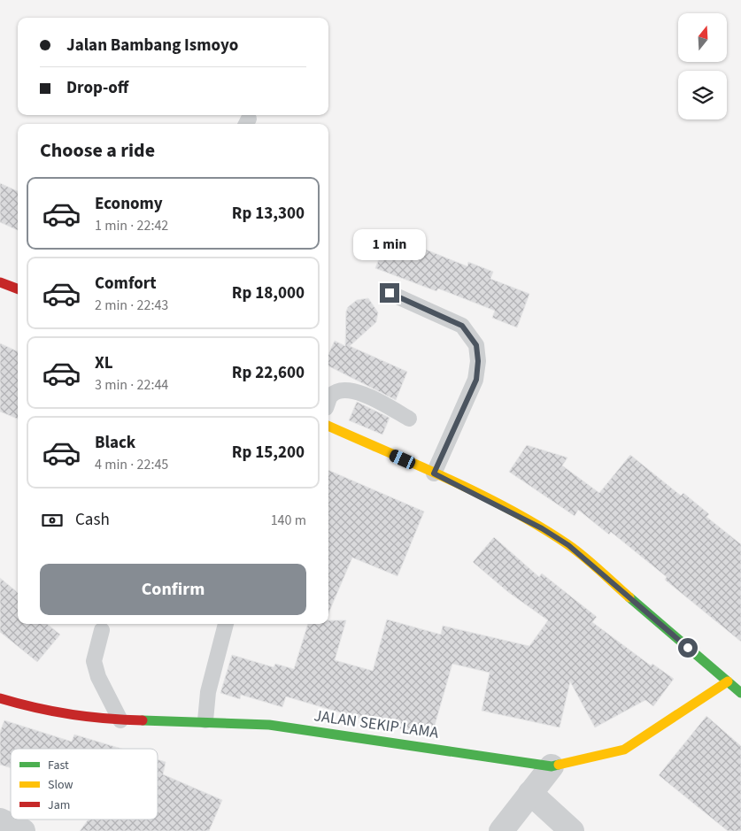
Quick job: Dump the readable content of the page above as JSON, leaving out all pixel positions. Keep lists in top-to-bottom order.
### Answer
{
  "streets": {
    "street": ["JALAN SEKIP LAMA"]
  },
  "legend": ["Fast", "Slow", "Jam"],
  "north": "top",
  "page": {
    "banner": ["Jalan Bambang Ismoyo", "Drop-off"],
    "heading": "Choose a ride",
    "list": [
      {
        "name": "Economy",
        "note": "1 min · 22:42",
        "value": "Rp 13,300"
      },
      {
        "name": "Comfort",
        "note": "2 min · 22:43",
        "value": "Rp 18,000"
      },
      {
        "name": "XL",
        "note": "3 min · 22:44",
        "value": "Rp 22,600"
      },
      {
        "name": "Black",
        "note": "4 min · 22:45",
        "value": "Rp 15,200"
      }
    ],
    "bubble": "1 min",
    "pay": ["Cash", "140 m"],
    "buttons": "Confirm"
  }
}
